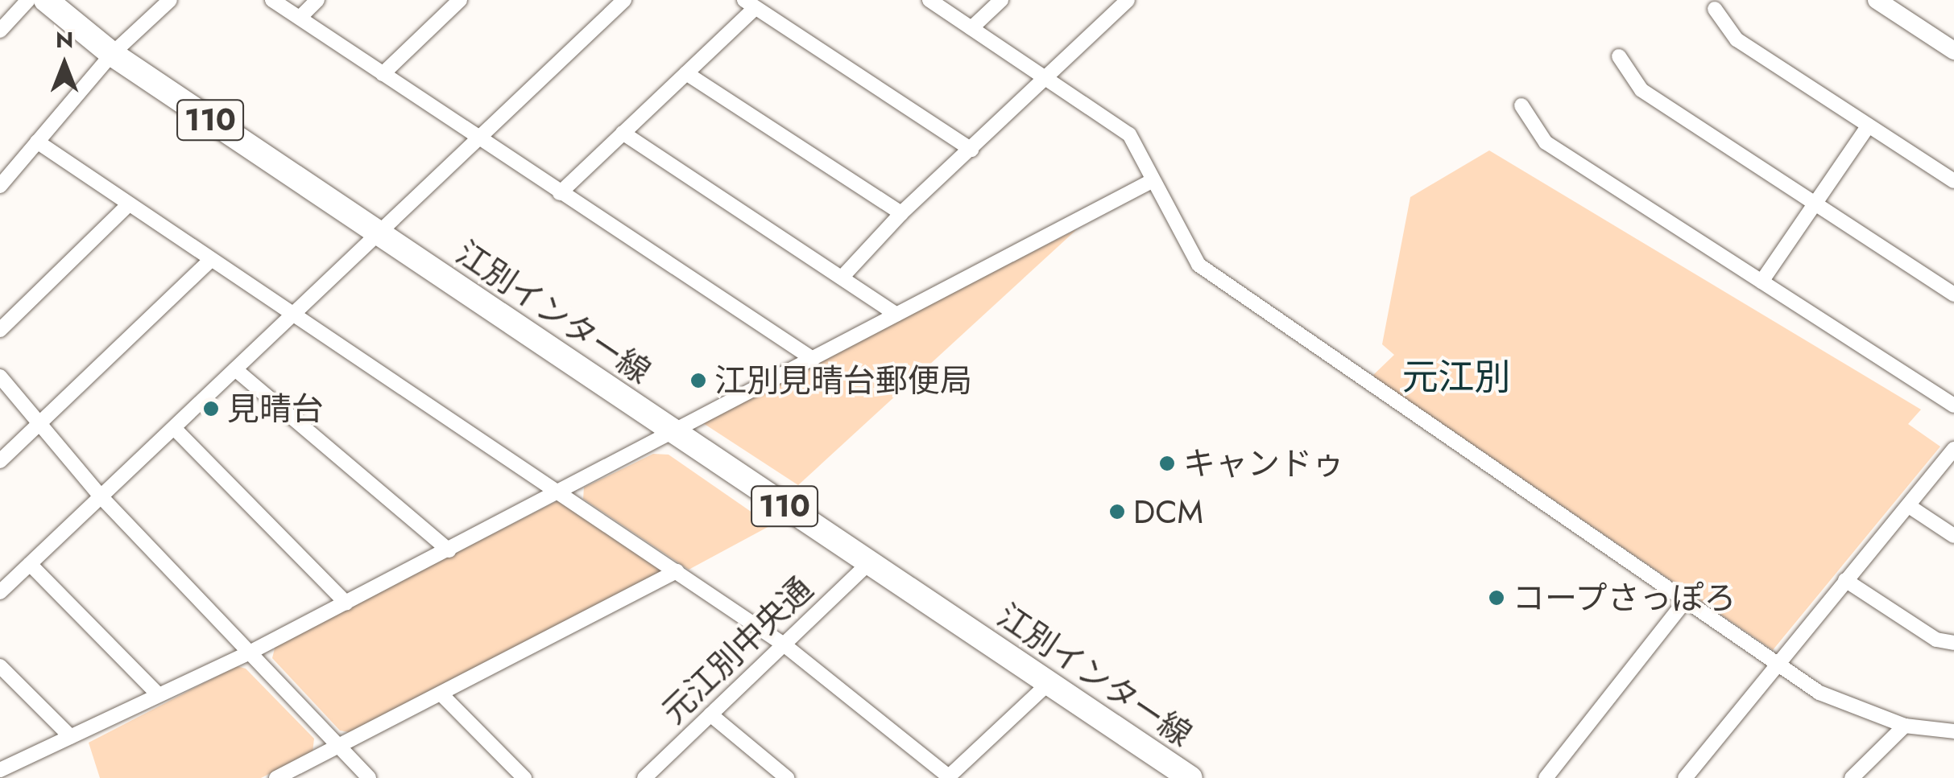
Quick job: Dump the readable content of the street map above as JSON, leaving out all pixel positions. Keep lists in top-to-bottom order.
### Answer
{
  "streets": {
    "main road": ["110", "江別インター線"],
    "street": ["元江別中央通"]
  },
  "crossings": [
    ["江別インター線", "元江別中央通"]
  ],
  "districts": ["元江別"],
  "places": [
    "江別見晴台郵便局",
    "見晴台",
    "キャンドゥ",
    "DCM",
    "コープさっぽろ"
  ],
  "north": "top"
}
